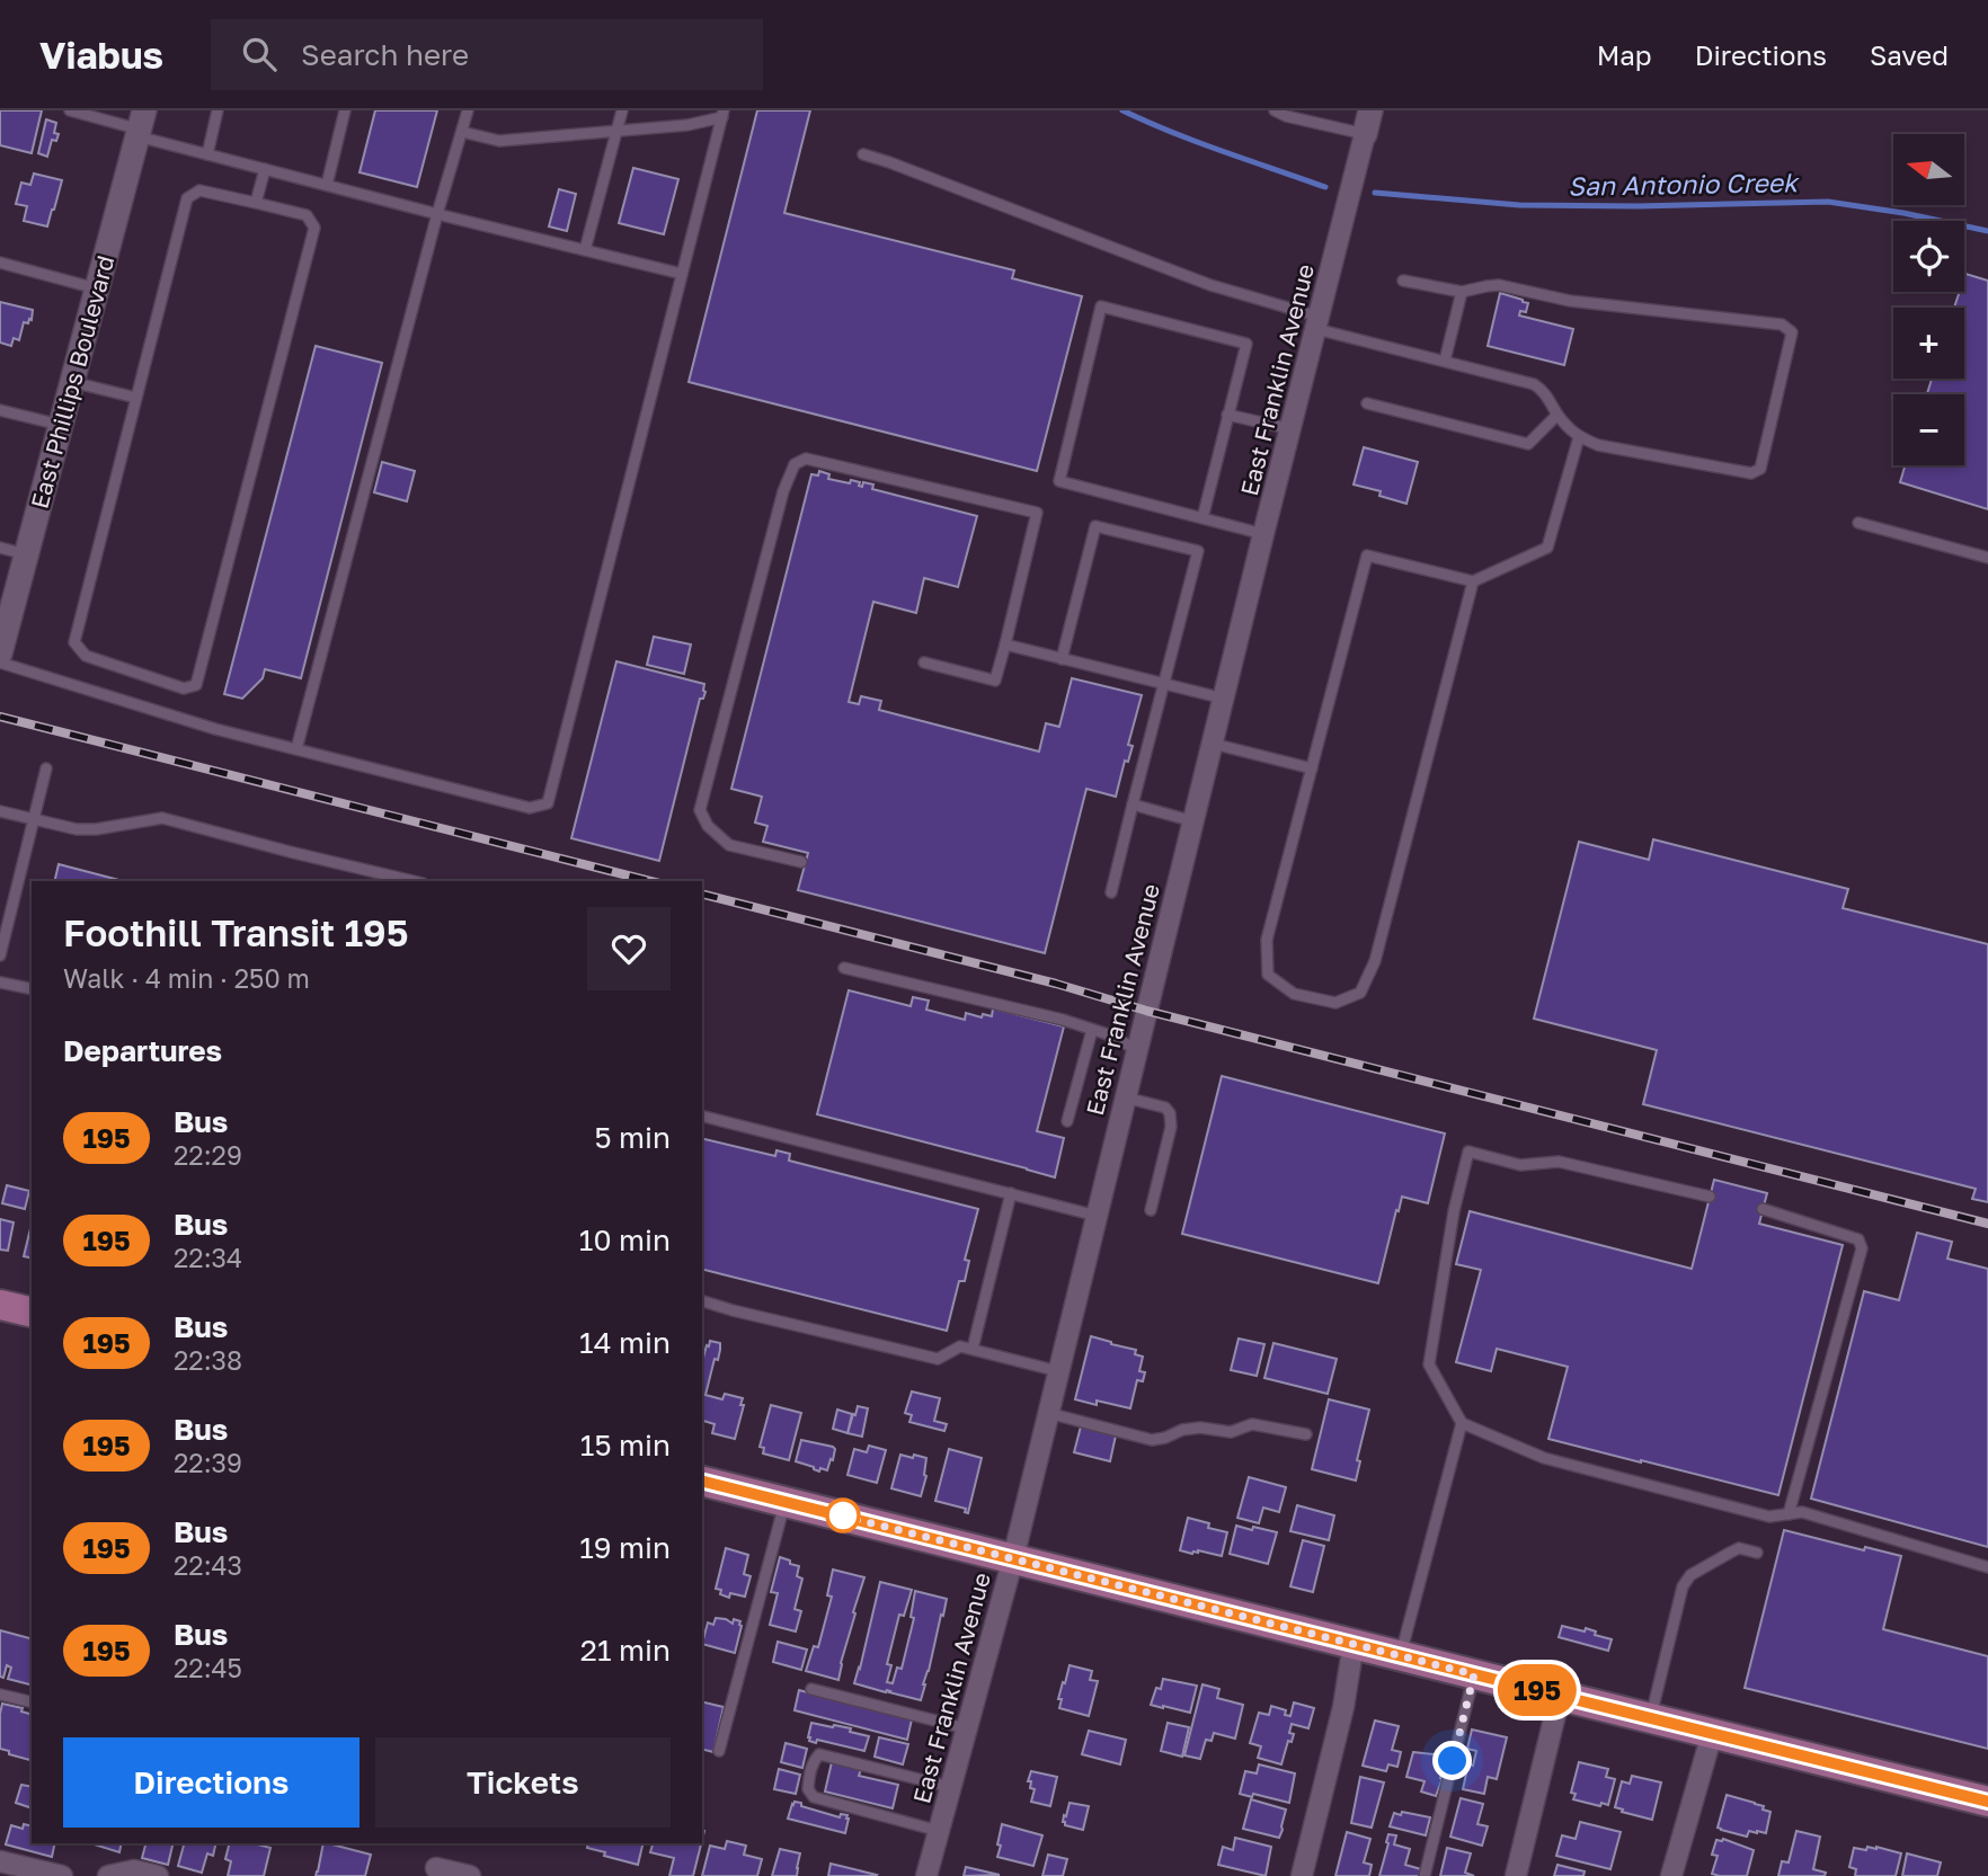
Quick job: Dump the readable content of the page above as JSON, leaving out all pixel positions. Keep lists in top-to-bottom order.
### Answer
{
  "streets": {
    "street": ["East Franklin Avenue", "East Phillips Boulevard"]
  },
  "water": ["San Antonio Creek"],
  "lines": ["bus line 195"],
  "north": "left",
  "page": {
    "header": "Viabus",
    "search": "Search here",
    "nav": ["Map", "Directions", "Saved"],
    "on_map": "195",
    "map_buttons": ["+", "−"],
    "heading": [
      ["Foothill Transit 195", "Walk · 4 min · 250 m"],
      "Departures"
    ],
    "list": [
      {
        "mark": "195",
        "name": "Bus",
        "note": "22:29",
        "value": "5 min"
      },
      {
        "mark": "195",
        "name": "Bus",
        "note": "22:34",
        "value": "10 min"
      },
      {
        "mark": "195",
        "name": "Bus",
        "note": "22:38",
        "value": "14 min"
      },
      {
        "mark": "195",
        "name": "Bus",
        "note": "22:39",
        "value": "15 min"
      },
      {
        "mark": "195",
        "name": "Bus",
        "note": "22:43",
        "value": "19 min"
      },
      {
        "mark": "195",
        "name": "Bus",
        "note": "22:45",
        "value": "21 min"
      }
    ],
    "buttons": ["Directions", "Tickets"]
  }
}
